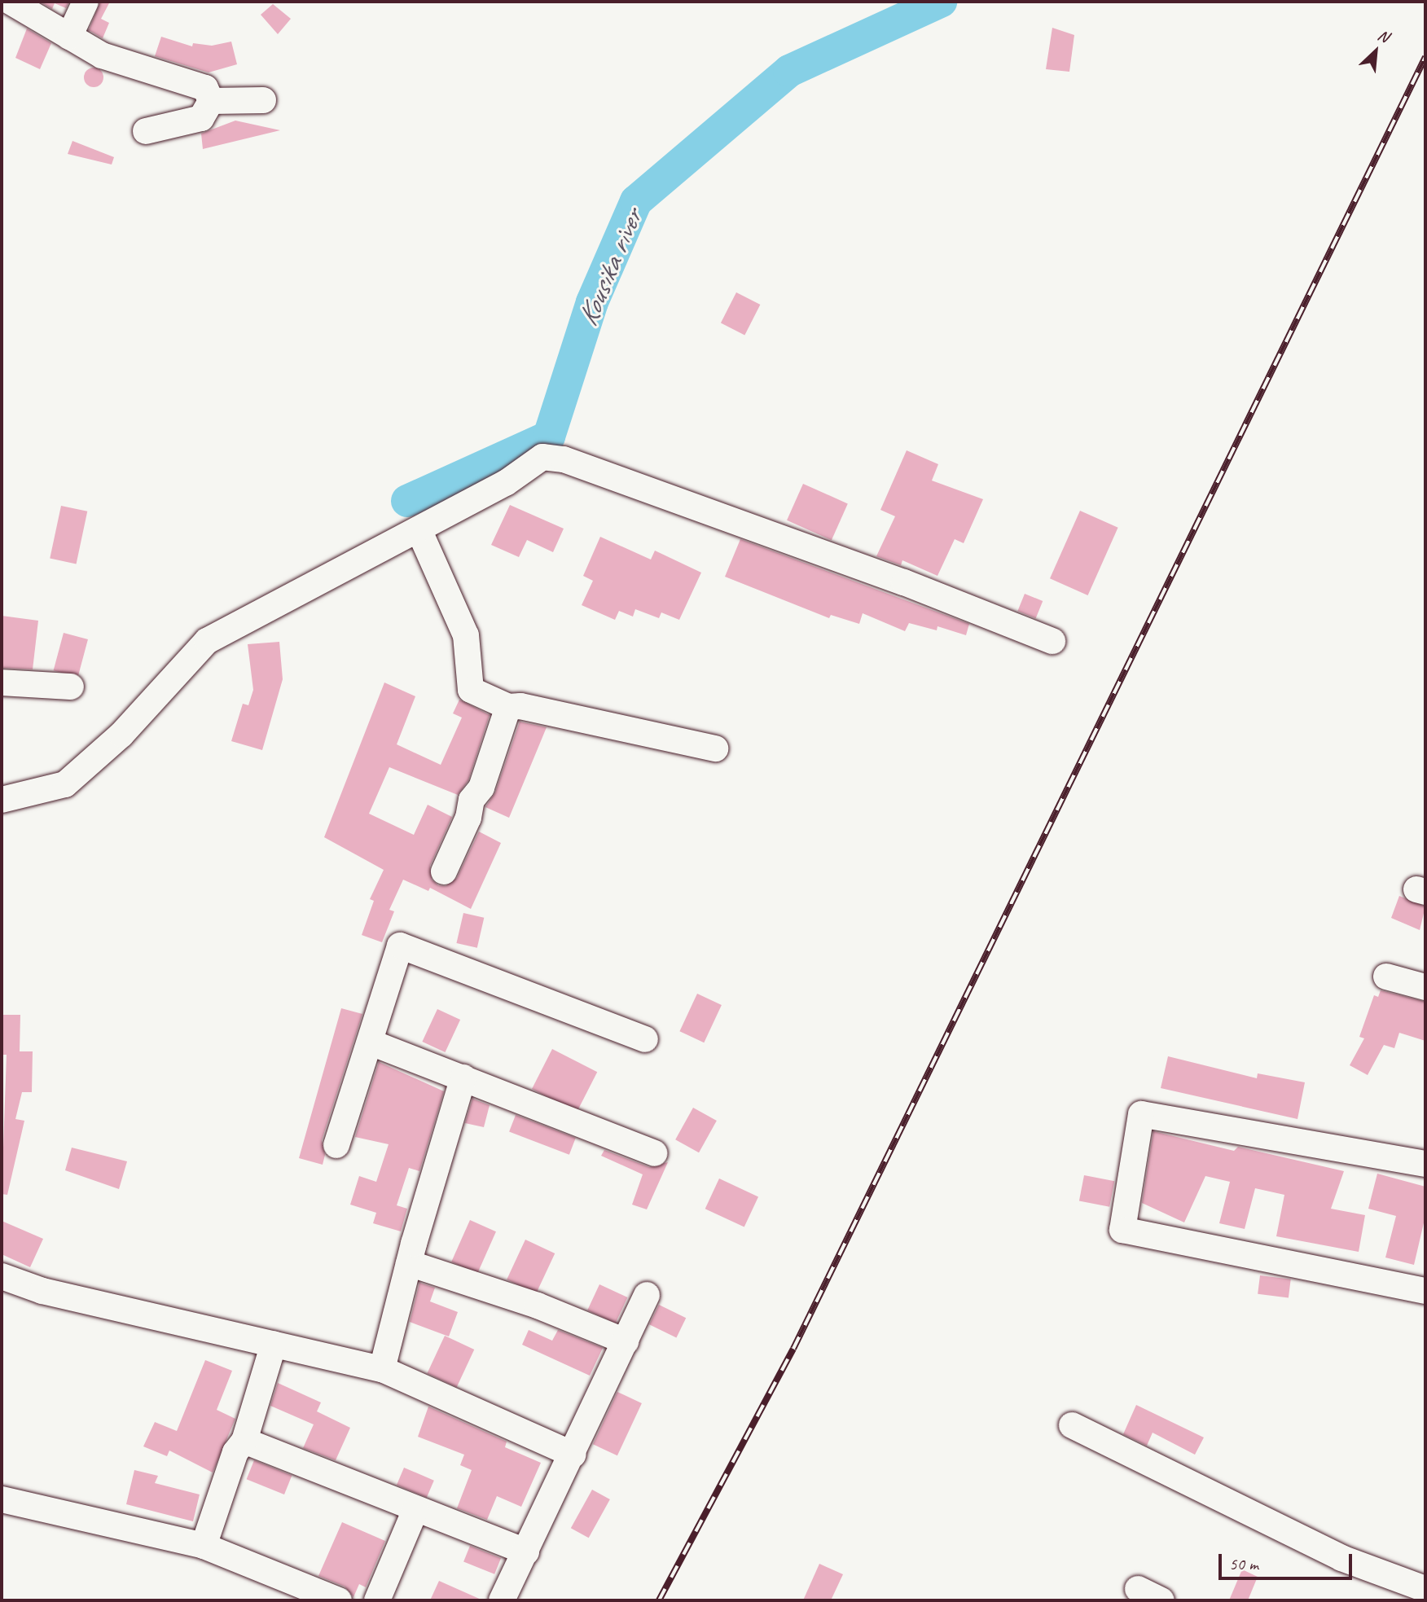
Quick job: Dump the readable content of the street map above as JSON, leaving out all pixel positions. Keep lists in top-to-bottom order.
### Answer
{
  "water": ["Kousika river"],
  "scale_bar": "50 m",
  "north": "top right"
}
